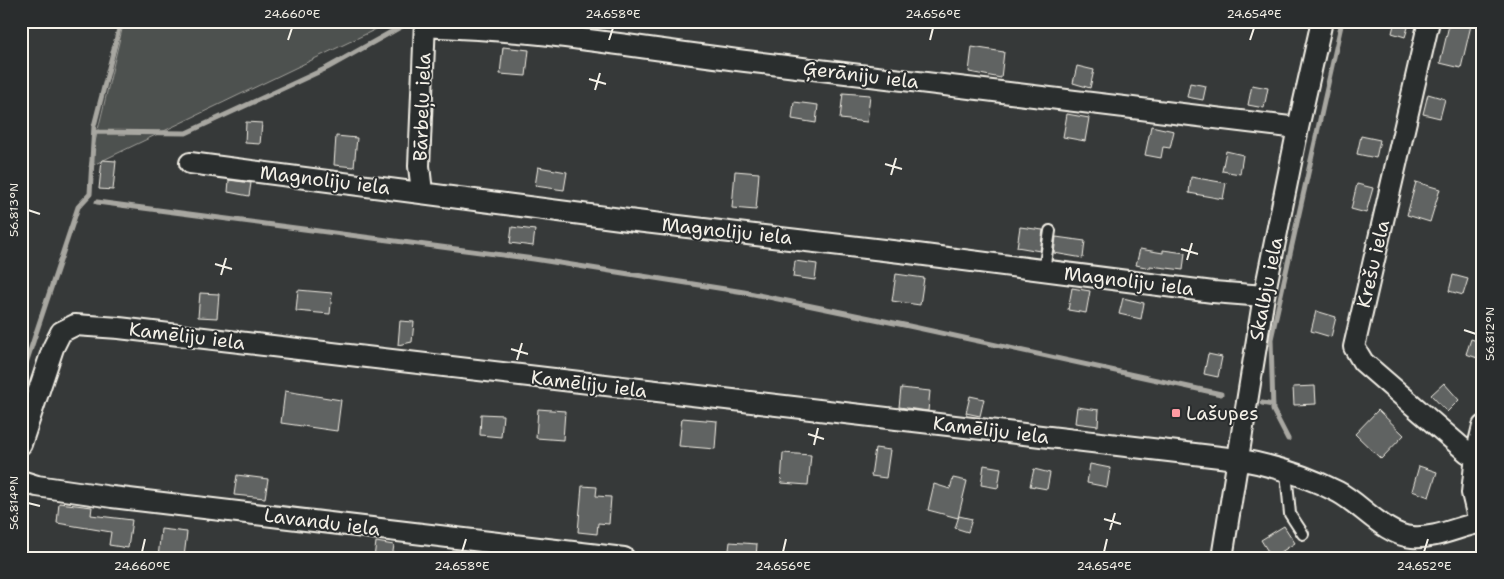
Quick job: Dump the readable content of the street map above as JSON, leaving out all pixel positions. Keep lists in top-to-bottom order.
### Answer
{
  "streets": {
    "street": [
      "Ģerāniju iela",
      "Bārbeļu iela",
      "Magnoliju iela",
      "Krešu iela",
      "Skalbju iela",
      "Kamēliju iela",
      "Lavandu iela"
    ]
  },
  "crossings": [
    ["Ģerāniju iela", "Bārbeļu iela"],
    ["Ģerāniju iela", "Skalbju iela"],
    ["Bārbeļu iela", "Magnoliju iela"],
    ["Magnoliju iela", "Skalbju iela"],
    ["Skalbju iela", "Kamēliju iela"]
  ],
  "places": {
    "transit": ["Lašupes"]
  },
  "coordinates": [
    "24.660°E",
    "24.658°E",
    "24.656°E",
    "24.654°E",
    "56.813°N",
    "56.812°N",
    "56.814°N",
    "24.652°E"
  ]
}
